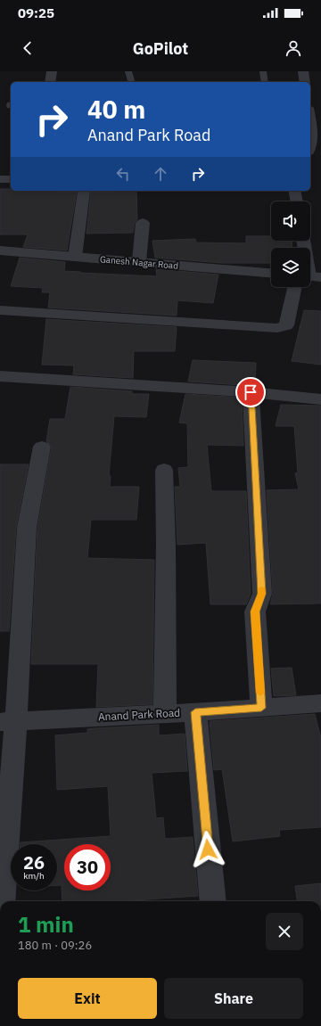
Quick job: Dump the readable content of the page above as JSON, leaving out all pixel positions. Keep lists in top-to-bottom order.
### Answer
{
  "streets": {
    "street": ["Ganesh Nagar Road", "Anand Park Road"]
  },
  "page": {
    "status": "09:25",
    "header": "GoPilot",
    "turn": ["40 m", "Anand Park Road"],
    "speed": "26 km/h",
    "limit": "30",
    "heading": ["1 min", "180 m · 09:26"],
    "buttons": ["Exit", "Share"]
  }
}
